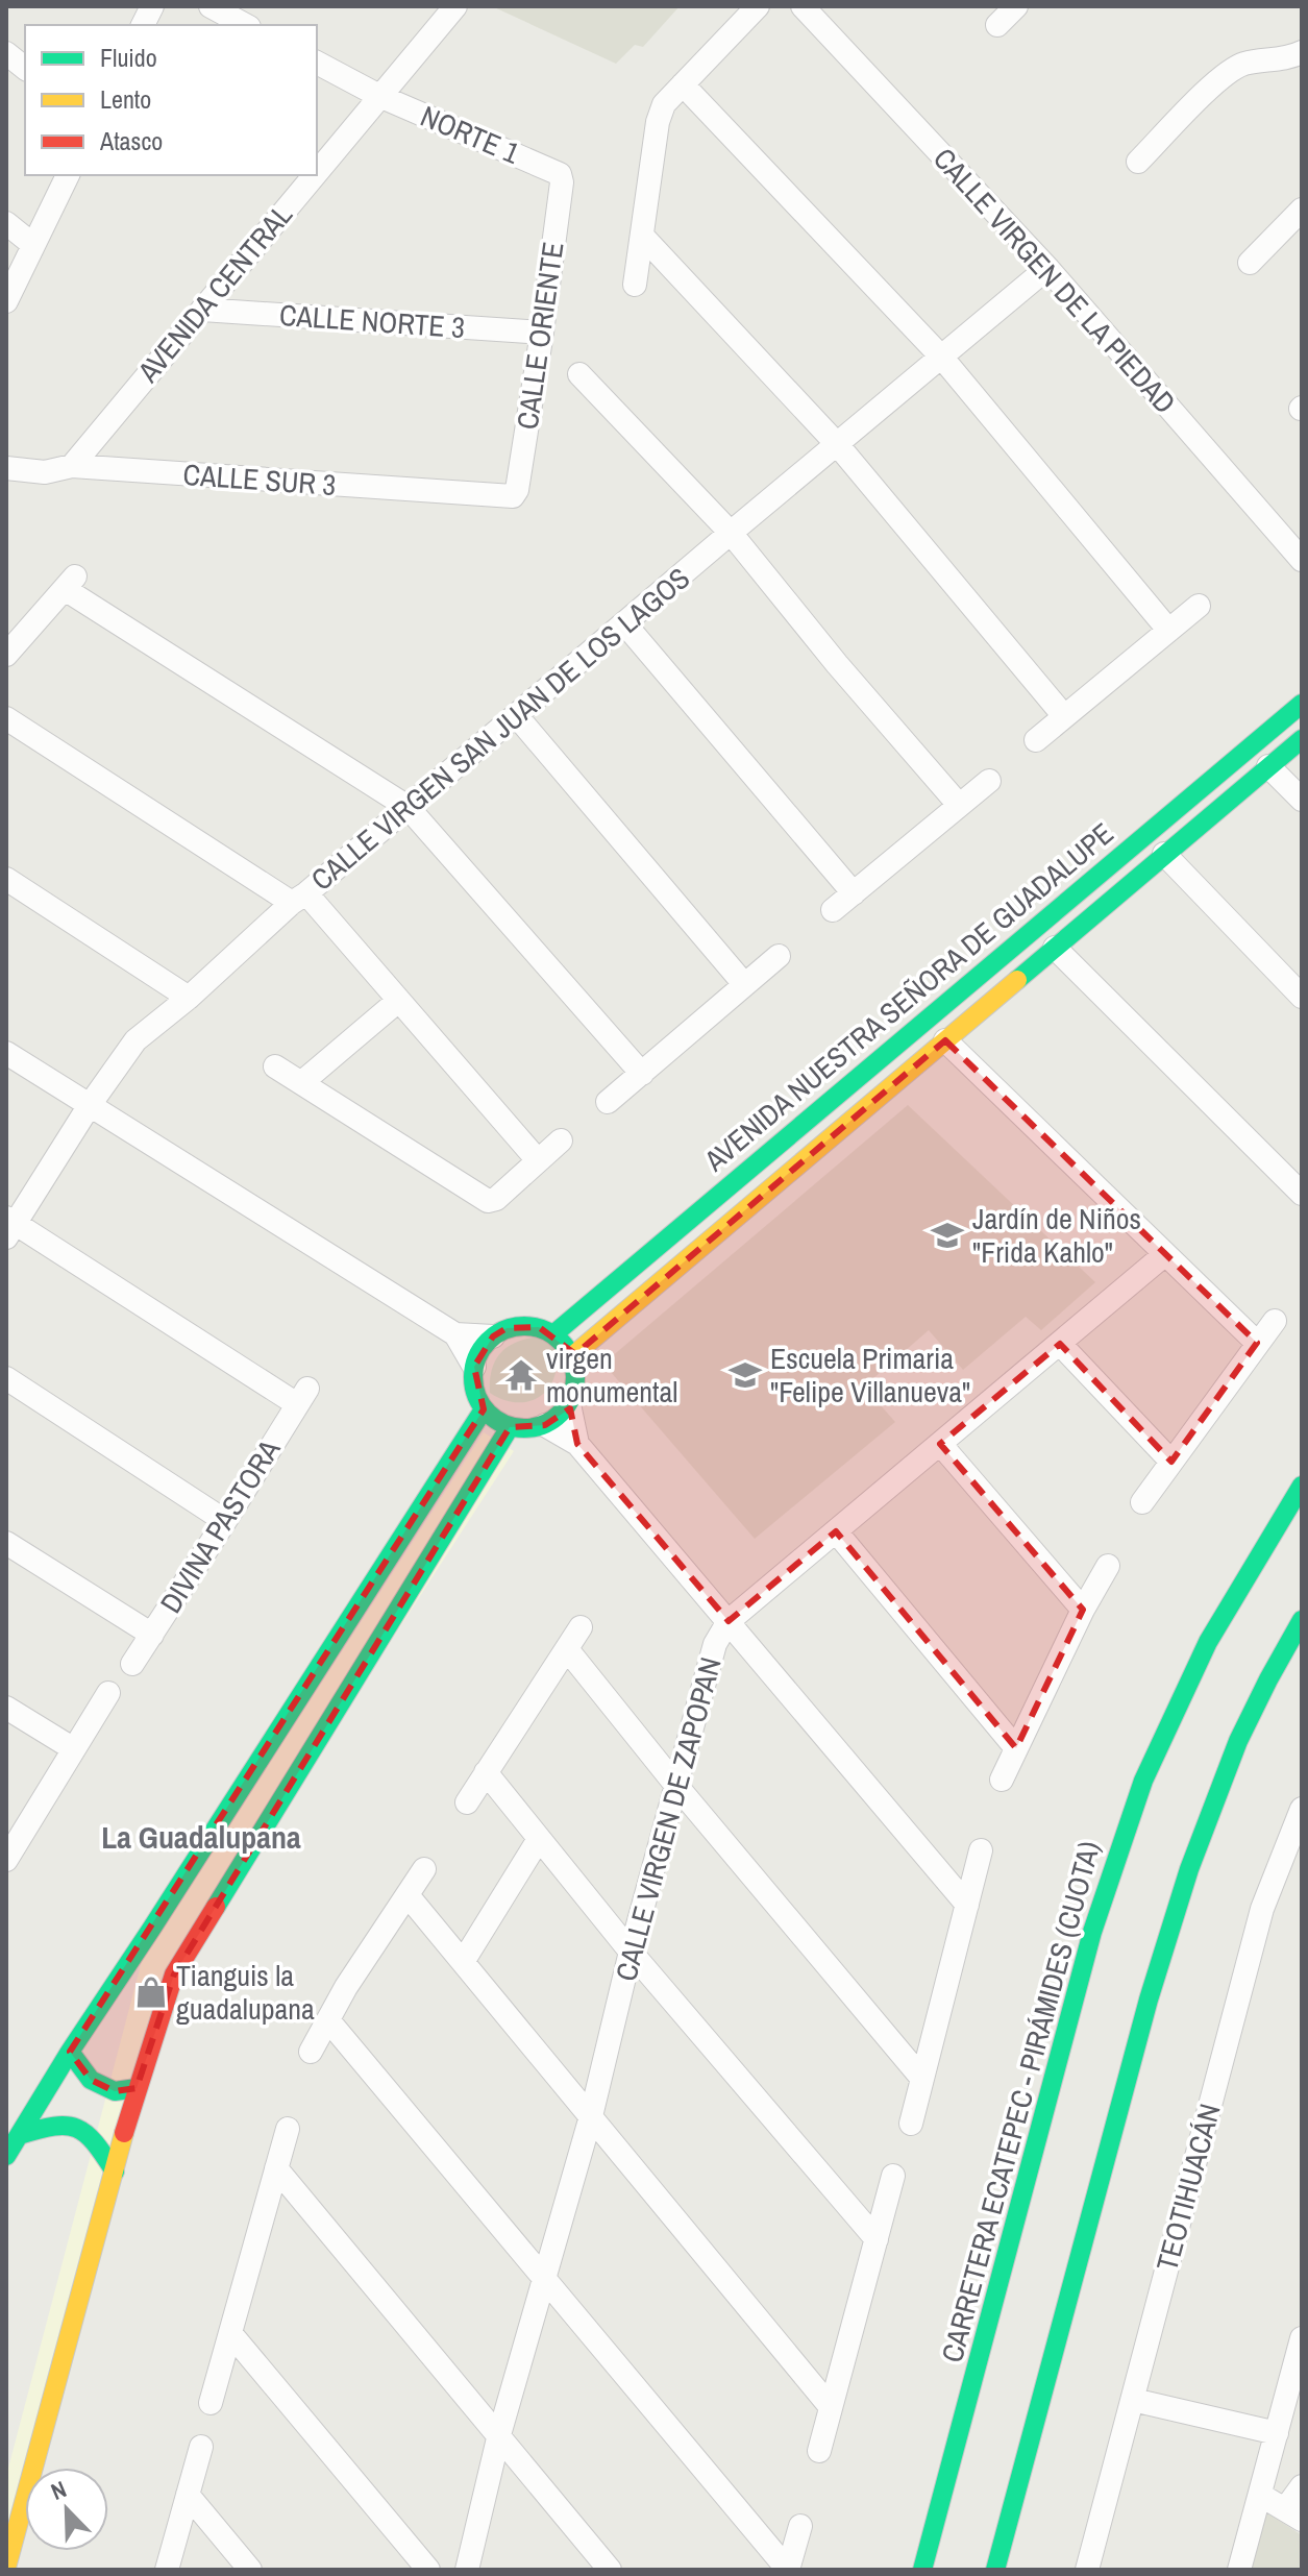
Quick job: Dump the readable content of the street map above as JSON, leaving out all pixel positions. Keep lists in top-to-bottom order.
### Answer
{
  "streets": {
    "main road": ["AVENIDA NUESTRA SEÑORA DE GUADALUPE", "CARRETERA ECATEPEC - PIRÁMIDES (CUOTA)"],
    "street": [
      "NORTE 1",
      "CALLE VIRGEN DE LA PIEDAD",
      "AVENIDA CENTRAL",
      "CALLE NORTE 3",
      "CALLE ORIENTE",
      "CALLE SUR 3",
      "CALLE VIRGEN SAN JUAN DE LOS LAGOS",
      "DIVINA PASTORA",
      "CALLE VIRGEN DE ZAPOPAN",
      "TEOTIHUACÁN"
    ]
  },
  "crossings": [
    ["NORTE 1", "AVENIDA CENTRAL"],
    ["NORTE 1", "CALLE ORIENTE"],
    ["CALLE VIRGEN DE LA PIEDAD", "CALLE VIRGEN SAN JUAN DE LOS LAGOS"],
    ["AVENIDA CENTRAL", "CALLE NORTE 3"],
    ["AVENIDA CENTRAL", "CALLE SUR 3"],
    ["CALLE NORTE 3", "CALLE ORIENTE"],
    ["CALLE ORIENTE", "CALLE SUR 3"],
    ["CALLE VIRGEN SAN JUAN DE LOS LAGOS", "DIVINA PASTORA"]
  ],
  "districts": ["La Guadalupana"],
  "places": {
    "school or university": ["Jardín de Niños \"Frida Kahlo\"", "Escuela Primaria \"Felipe Villanueva\""],
    "temple": ["virgen monumental"],
    "shop": ["Tianguis la guadalupana"]
  },
  "legend": ["Fluido", "Lento", "Atasco"],
  "north": "top left"
}
